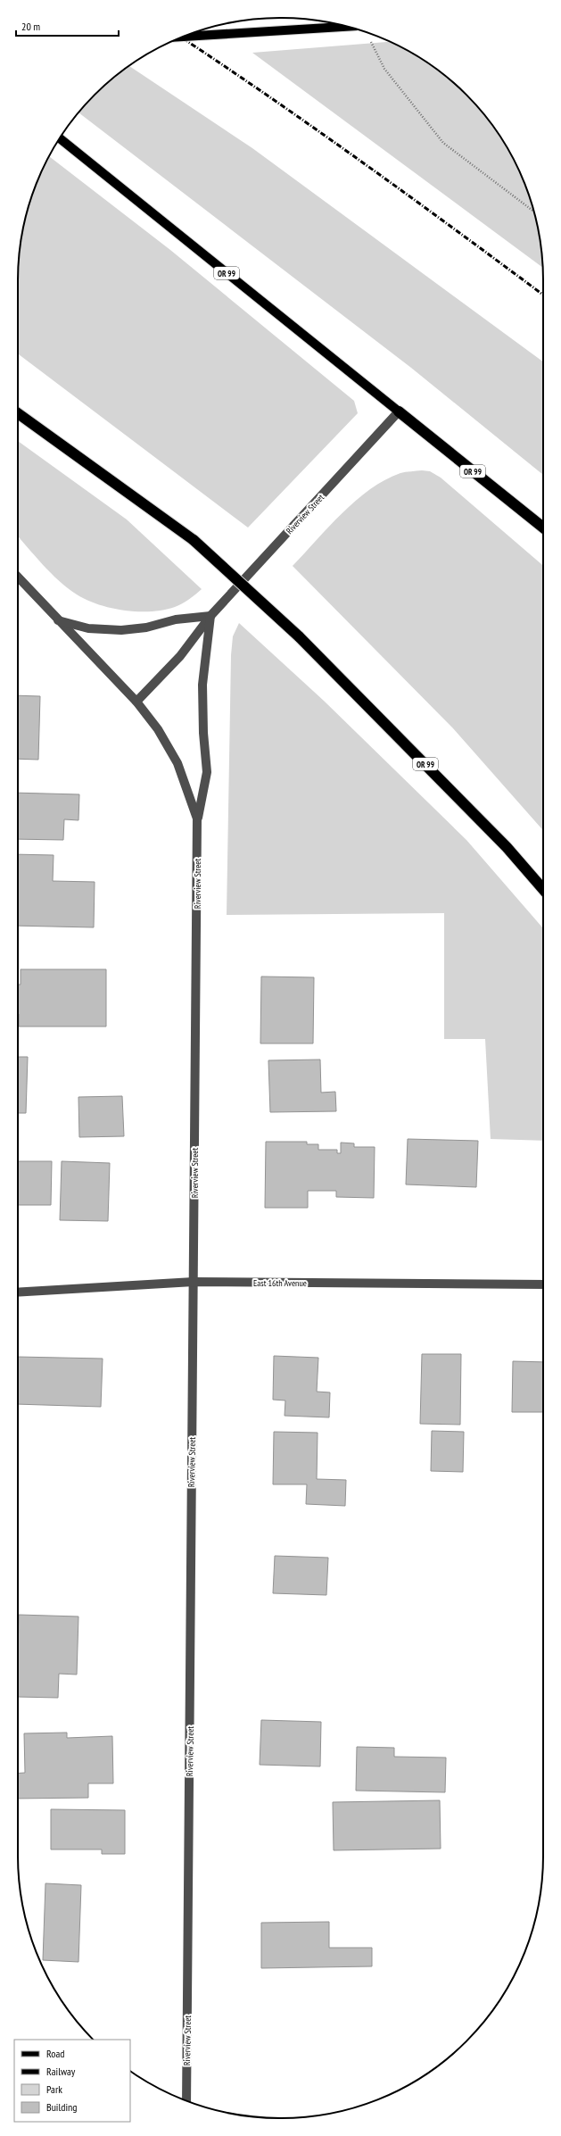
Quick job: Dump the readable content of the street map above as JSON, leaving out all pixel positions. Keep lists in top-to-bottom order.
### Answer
{
  "streets": {
    "highway": ["OR 99"],
    "street": ["Riverview Street", "East 16th Avenue"]
  },
  "crossings": [
    ["OR 99", "Riverview Street"],
    ["Riverview Street", "East 16th Avenue"]
  ],
  "legend": [
    "Road",
    "Railway",
    "Park",
    "Building"
  ],
  "scale_bar": "20 m"
}
